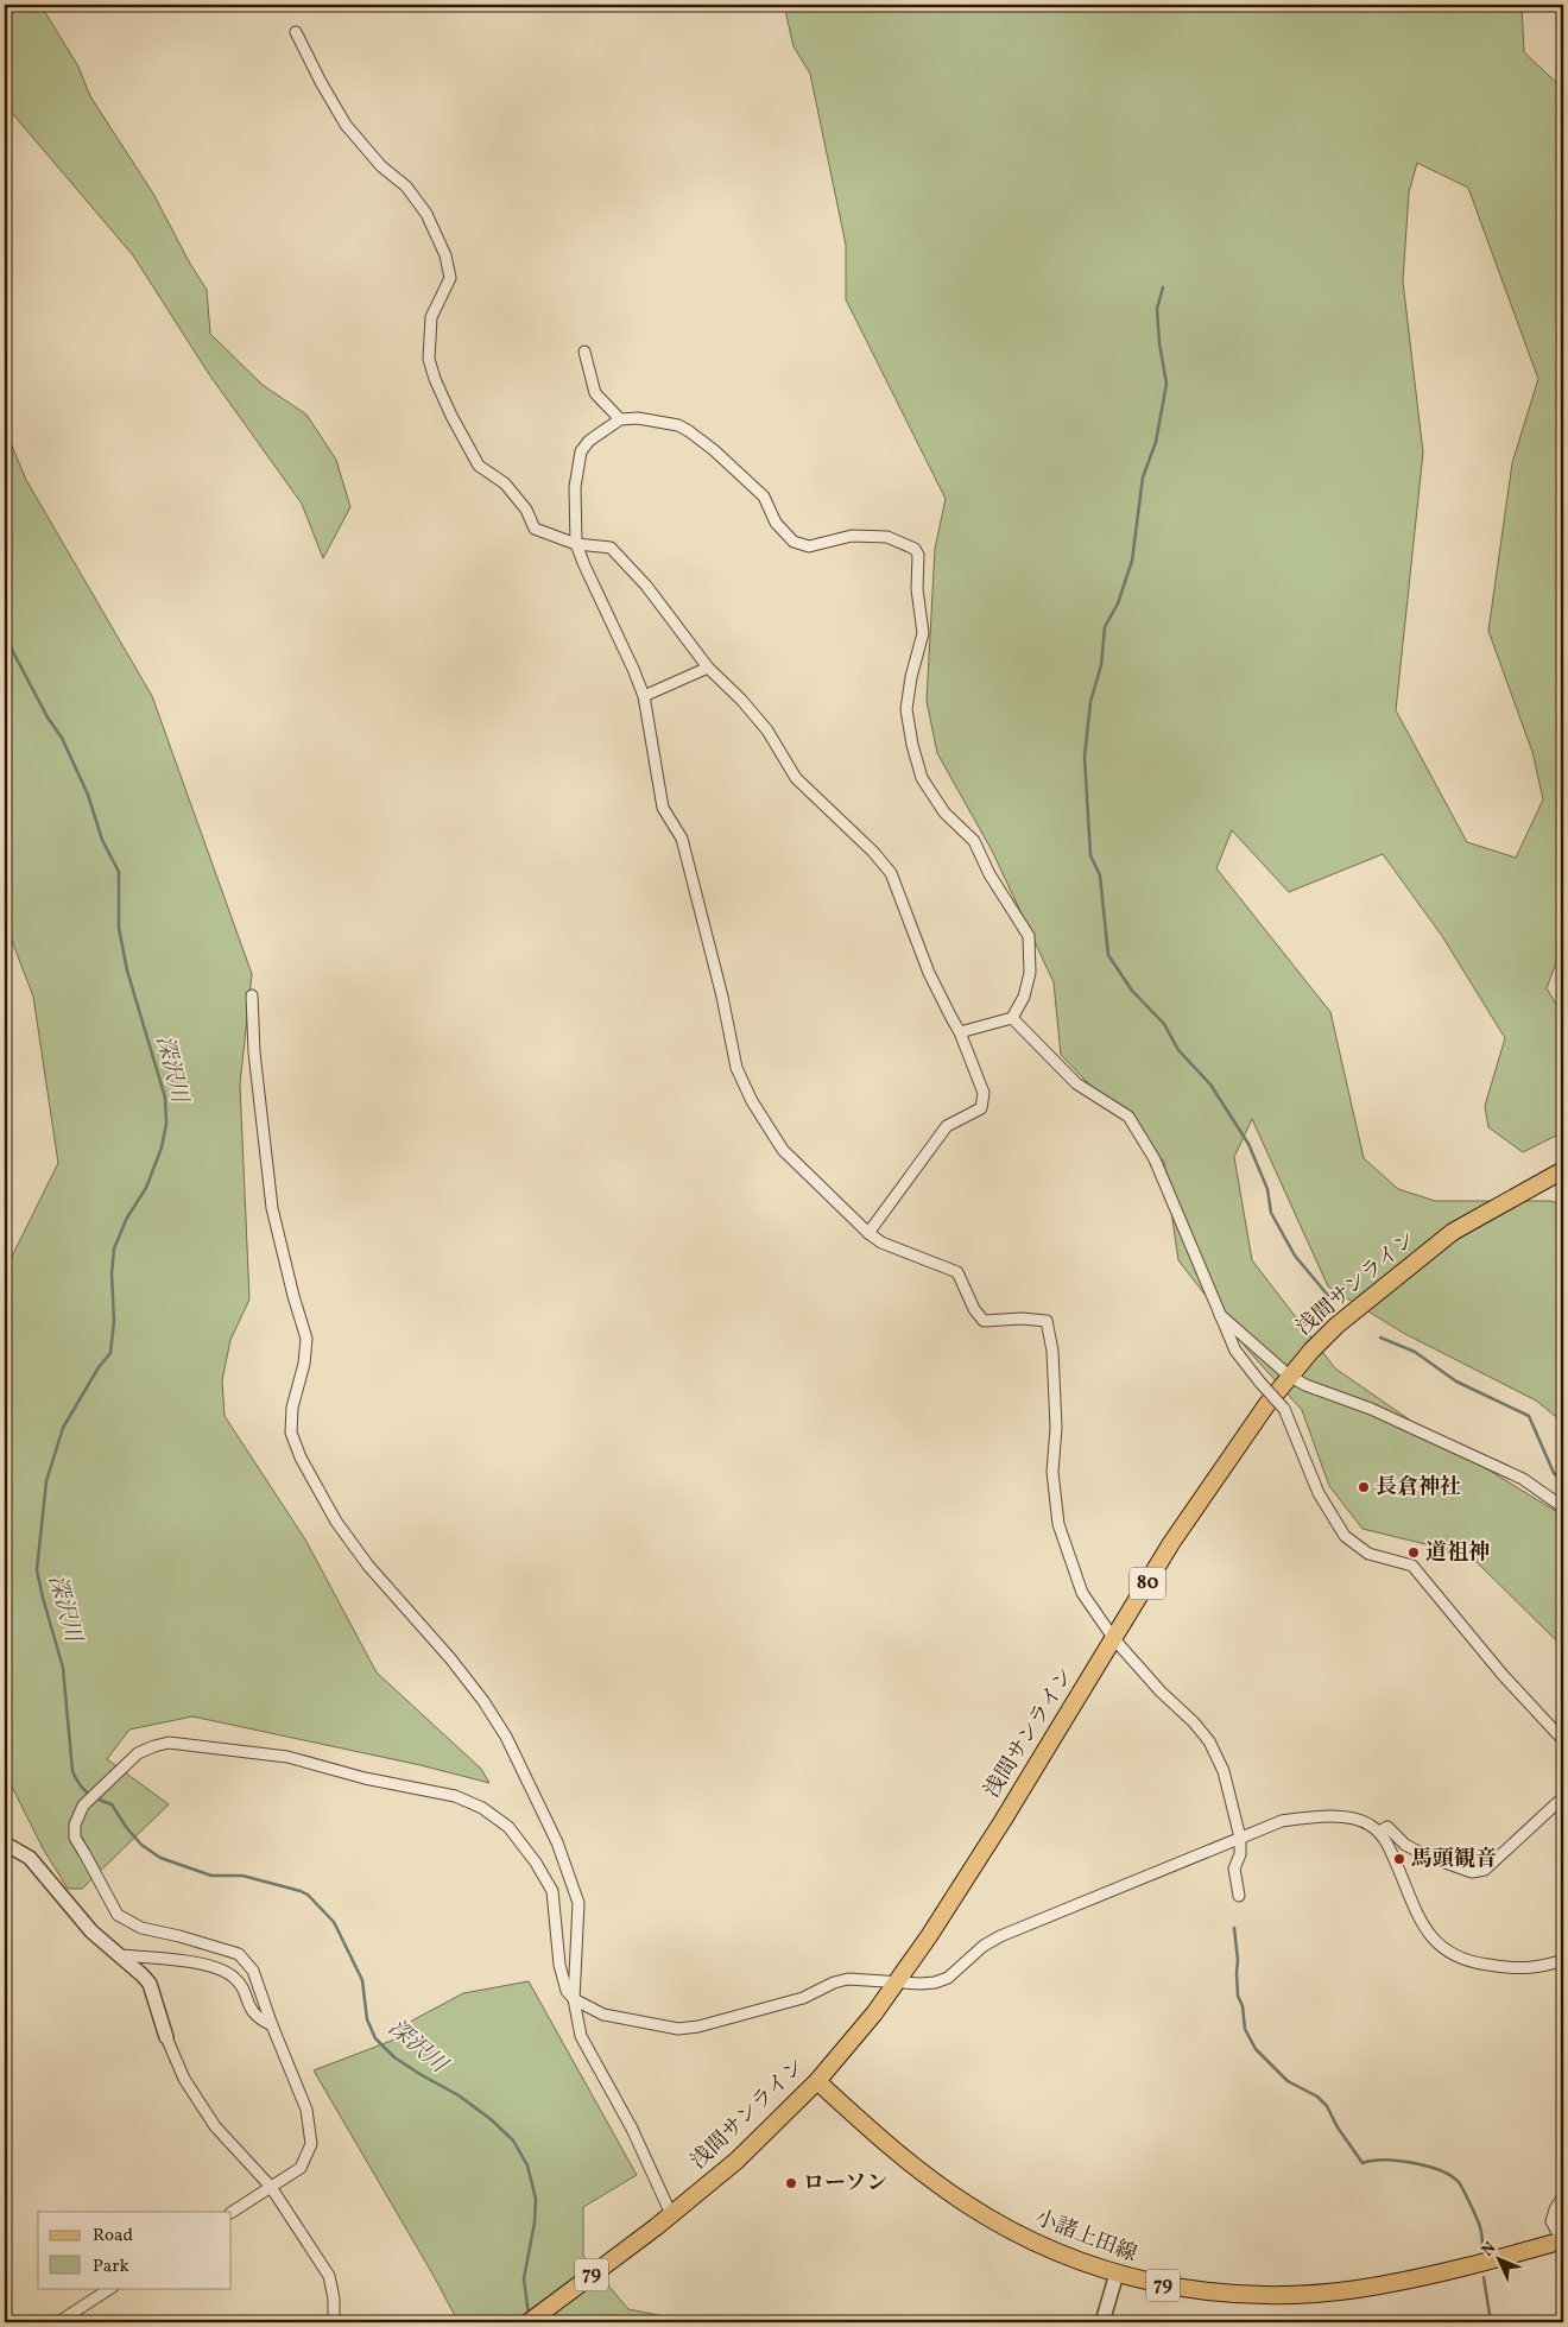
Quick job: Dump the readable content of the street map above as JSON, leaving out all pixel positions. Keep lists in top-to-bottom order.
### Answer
{
  "streets": {
    "main road": [
      "浅間サンライン",
      "80",
      "小諸上田線",
      "79"
    ]
  },
  "crossings": [
    ["浅間サンライン", "小諸上田線"]
  ],
  "water": ["深沢川"],
  "places": [
    "長倉神社",
    "道祖神",
    "馬頭観音",
    "ローソン"
  ],
  "legend": ["Road", "Park"],
  "north": "top left"
}
